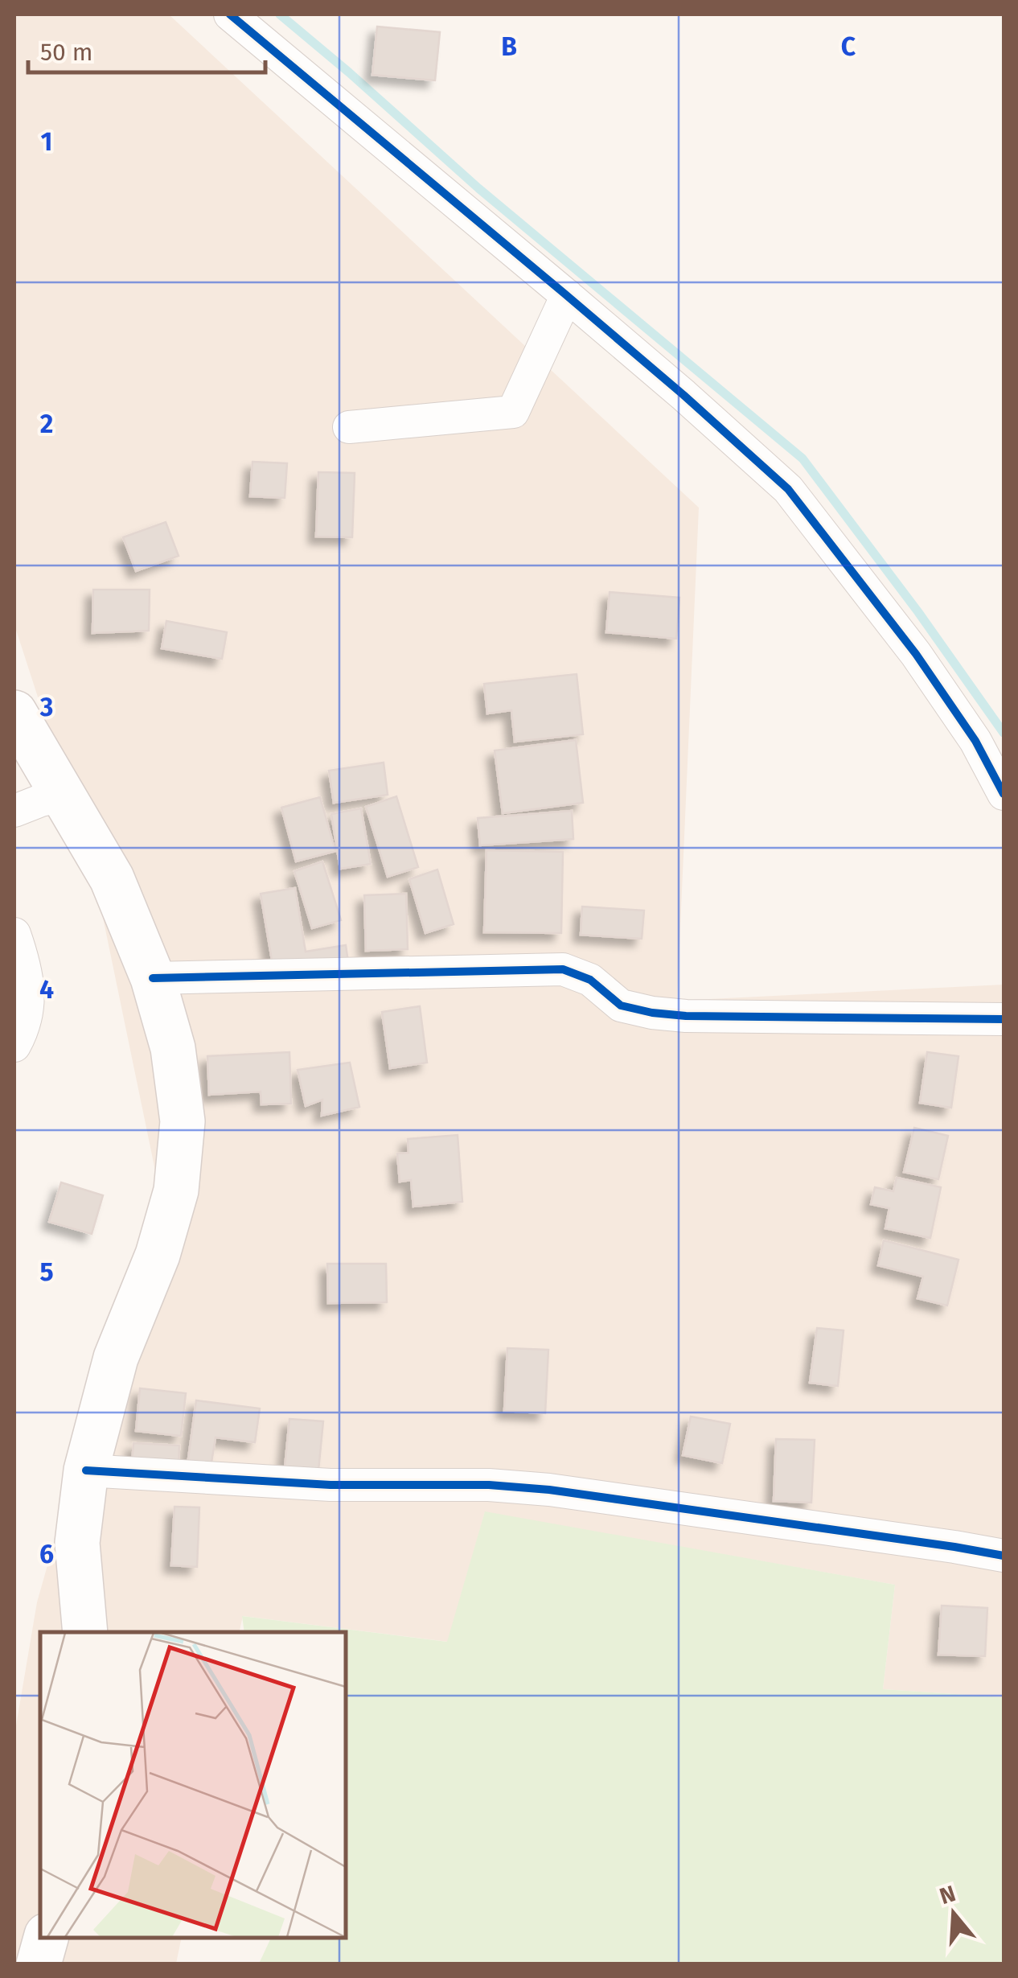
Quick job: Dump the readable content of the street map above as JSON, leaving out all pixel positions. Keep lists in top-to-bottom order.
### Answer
{
  "scale_bar": "50 m",
  "north": "top",
  "grid": {
    "columns": ["B", "C"],
    "rows": [
      "1",
      "2",
      "3",
      "4",
      "5",
      "6"
    ]
  }
}
